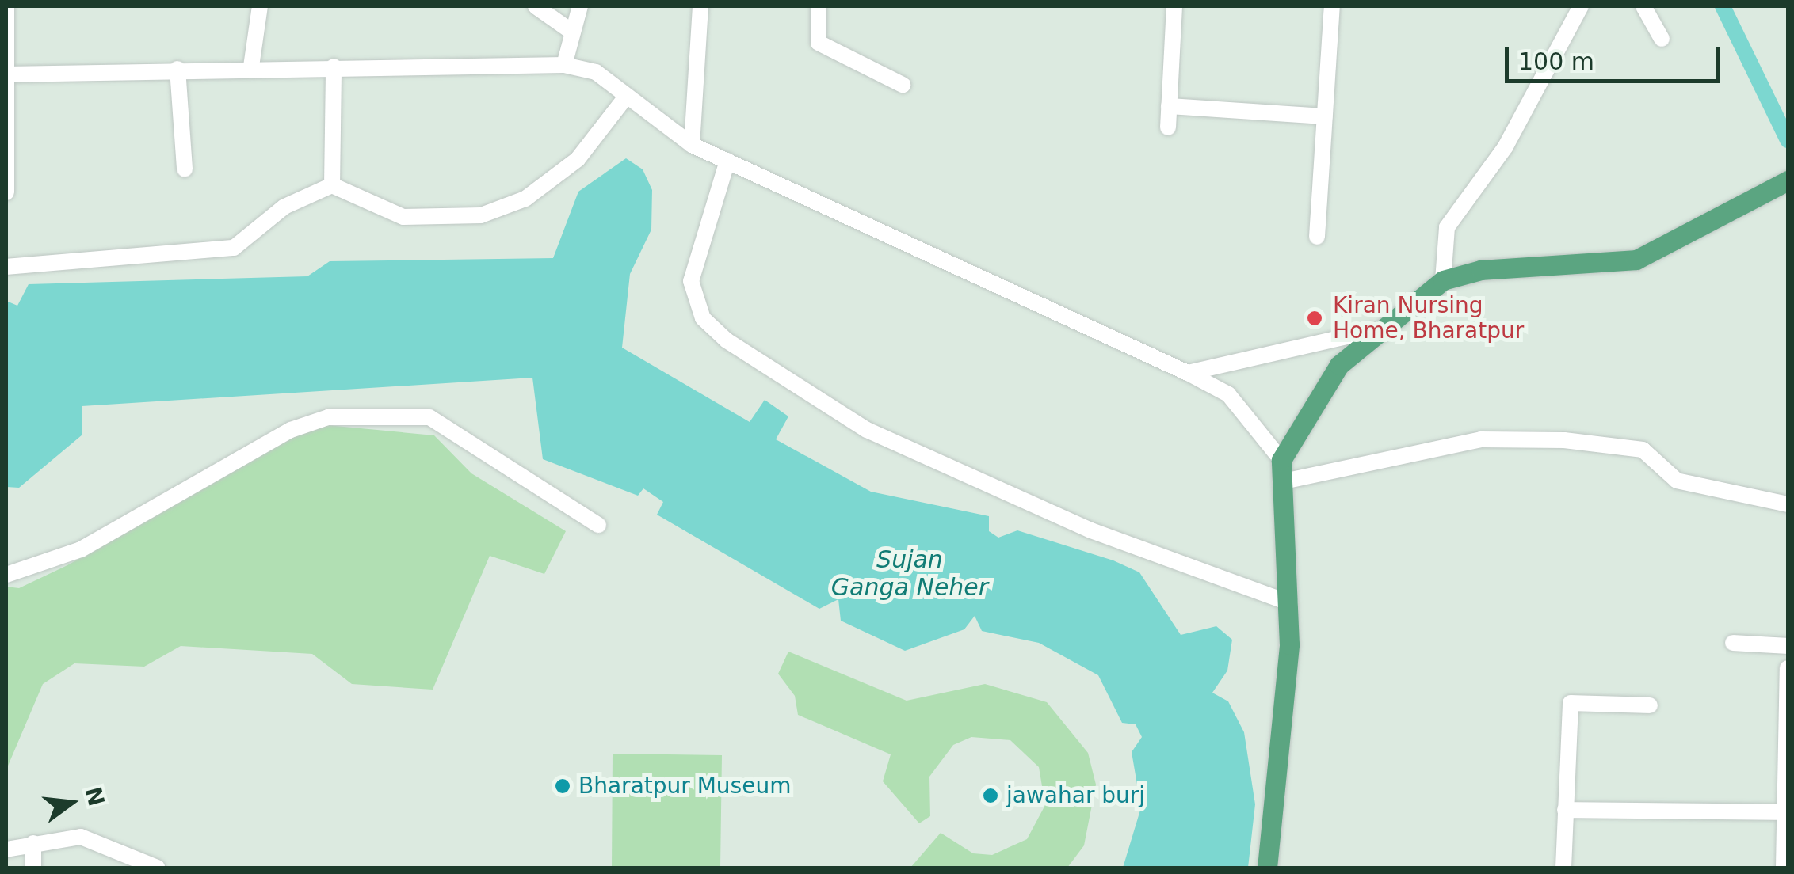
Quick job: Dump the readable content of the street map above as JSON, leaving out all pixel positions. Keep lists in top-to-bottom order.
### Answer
{
  "water": ["Sujan Ganga Neher"],
  "places": ["Kiran Nursing Home, Bharatpur", "Bharatpur Museum", "jawahar burj"],
  "scale_bar": "100 m",
  "north": "right"
}
